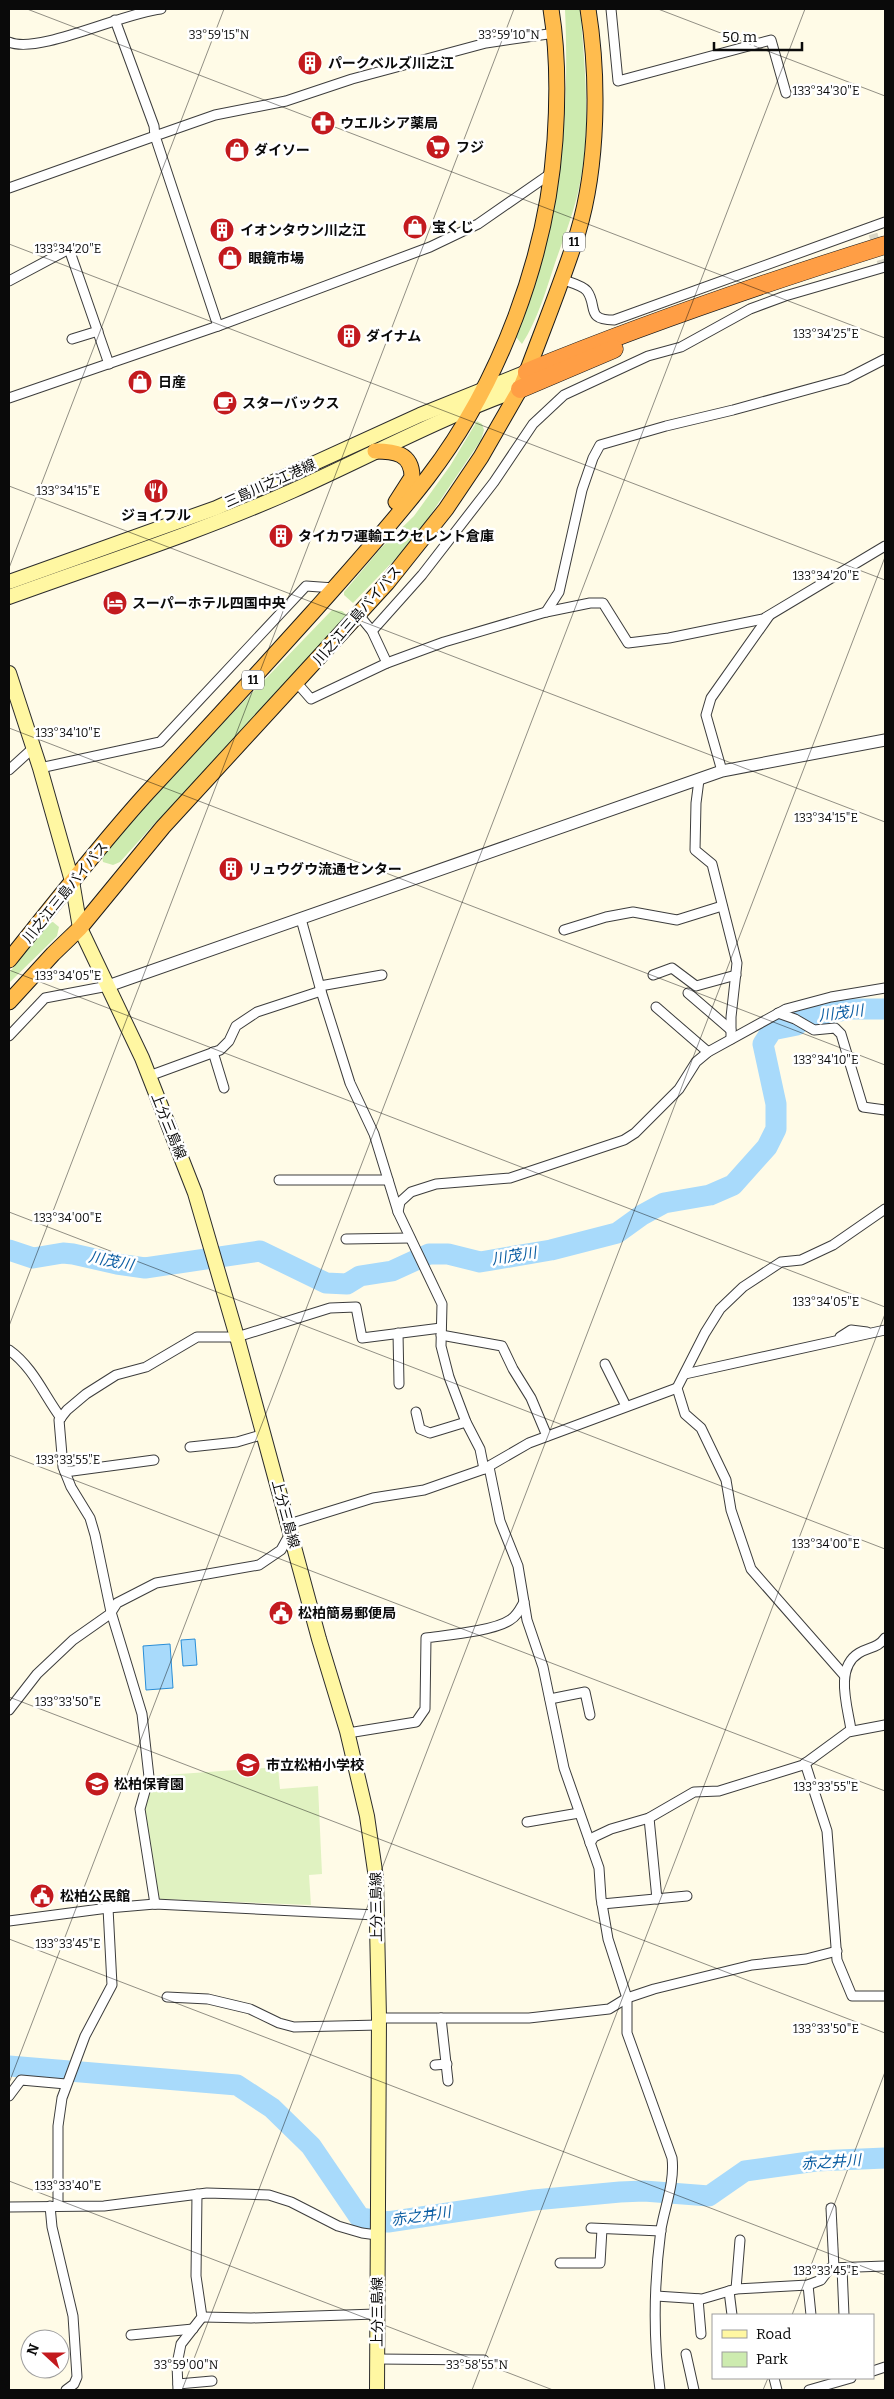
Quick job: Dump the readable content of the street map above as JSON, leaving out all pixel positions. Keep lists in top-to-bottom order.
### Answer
{
  "streets": {
    "highway": ["11", "川之江三島バイパス"],
    "main road": ["三島川之江港線", "上分三島線"]
  },
  "crossings": [
    ["三島川之江港線", "川之江三島バイパス"],
    ["川之江三島バイパス", "上分三島線"]
  ],
  "water": ["川茂川", "赤之井川"],
  "places": {
    "building": [
      "パークベルズ川之江",
      "イオンタウン川之江",
      "ダイナム",
      "タイカワ運輸エクセレント倉庫",
      "リュウグウ流通センター"
    ],
    "pharmacy": ["ウエルシア薬局"],
    "supermarket": ["フジ"],
    "shop": [
      "ダイソー",
      "宝くじ",
      "眼鏡市場",
      "日産"
    ],
    "cafe": ["スターバックス"],
    "restaurant": ["ジョイフル"],
    "hotel": ["スーパーホテル四国中央"],
    "public building": ["松柏簡易郵便局", "松柏公民館"],
    "school or university": ["市立松柏小学校", "松柏保育園"]
  },
  "legend": ["Road", "Park"],
  "scale_bar": "50 m",
  "north": "left",
  "coordinates": [
    "33°59'15\"N",
    "33°59'10\"N",
    "133°34'30\"E",
    "133°34'20\"E",
    "133°34'25\"E",
    "133°34'15\"E",
    "133°34'10\"E",
    "133°34'05\"E",
    "133°34'00\"E",
    "133°33'55\"E",
    "133°33'50\"E",
    "133°33'45\"E",
    "133°33'40\"E",
    "33°59'00\"N",
    "33°58'55\"N"
  ]
}
